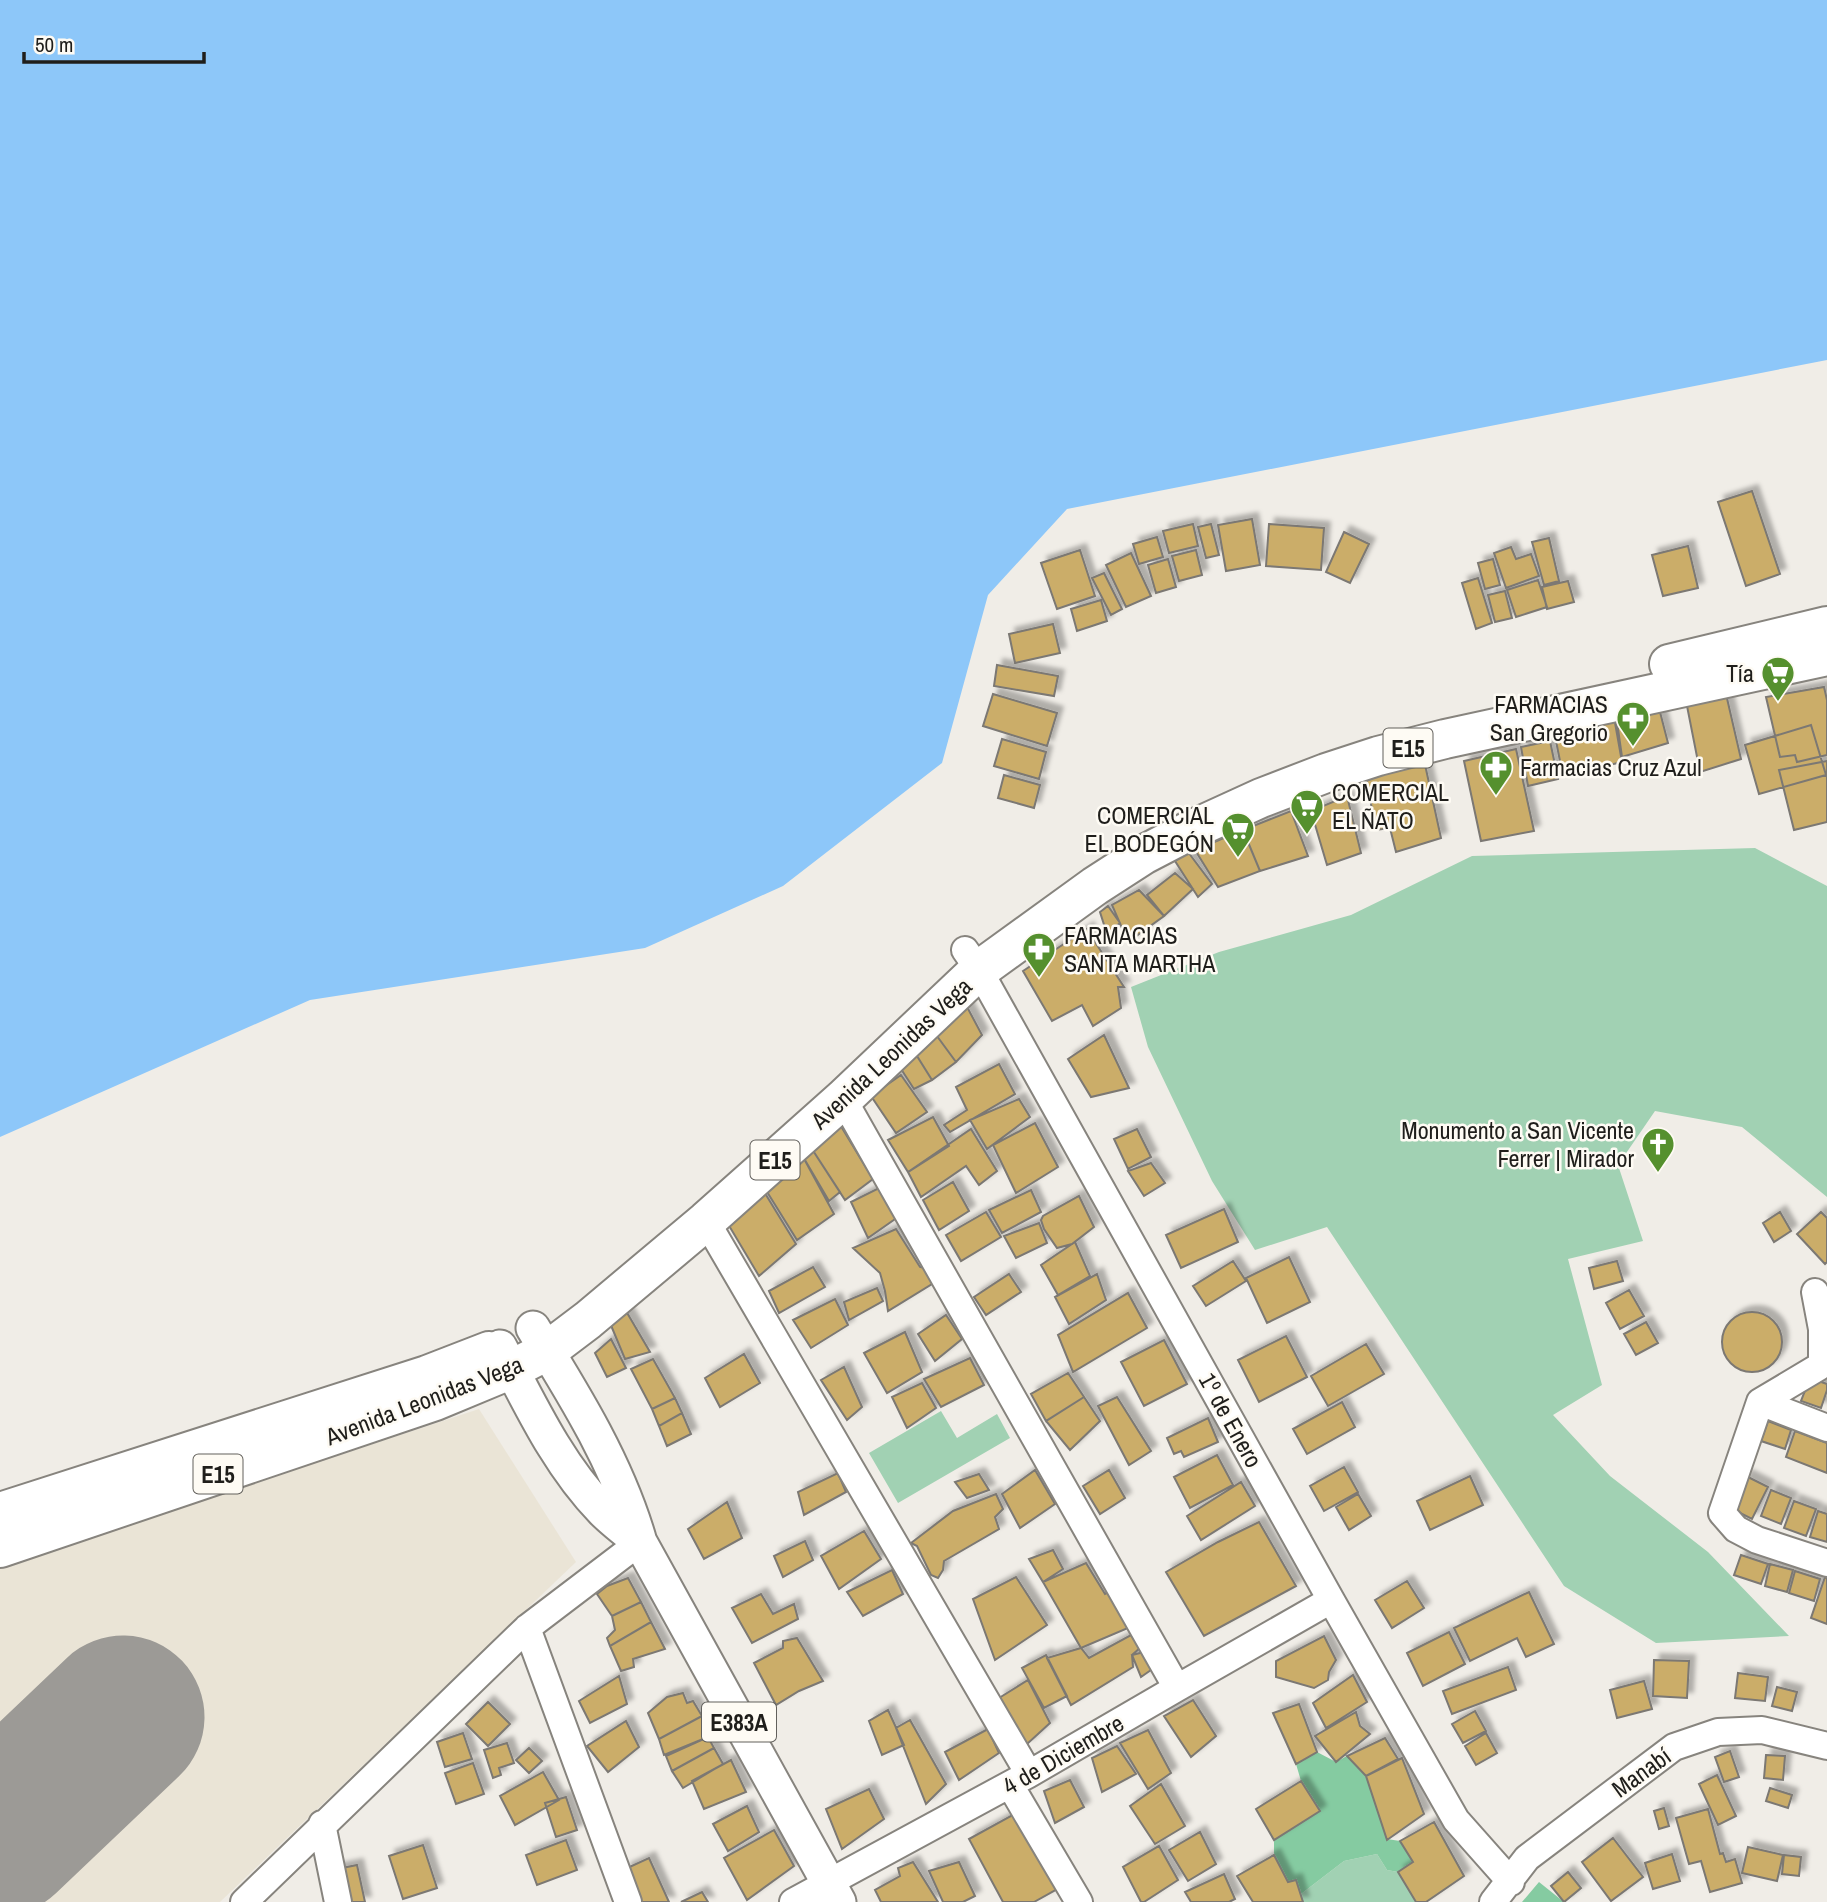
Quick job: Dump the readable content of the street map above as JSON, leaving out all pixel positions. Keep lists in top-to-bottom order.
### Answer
{
  "streets": {
    "highway": ["E15", "Avenida Leonidas Vega"],
    "main road": ["E383A"],
    "street": ["1º de Enero", "4 de Diciembre", "Manabí"]
  },
  "crossings": [
    ["Avenida Leonidas Vega", "1º de Enero"],
    ["Avenida Leonidas Vega", "E383A"],
    ["1º de Enero", "4 de Diciembre"],
    ["1º de Enero", "Manabí"],
    ["E383A", "4 de Diciembre"]
  ],
  "places": {
    "supermarket": ["Tía", "COMERCIAL EL ÑATO", "COMERCIAL EL BODEGÓN"],
    "pharmacy": ["FARMACIAS San Gregorio", "Farmacias Cruz Azul", "FARMACIAS SANTA MARTHA"],
    "church": ["Monumento a San Vicente Ferrer | Mirador"]
  },
  "scale_bar": "50 m"
}
